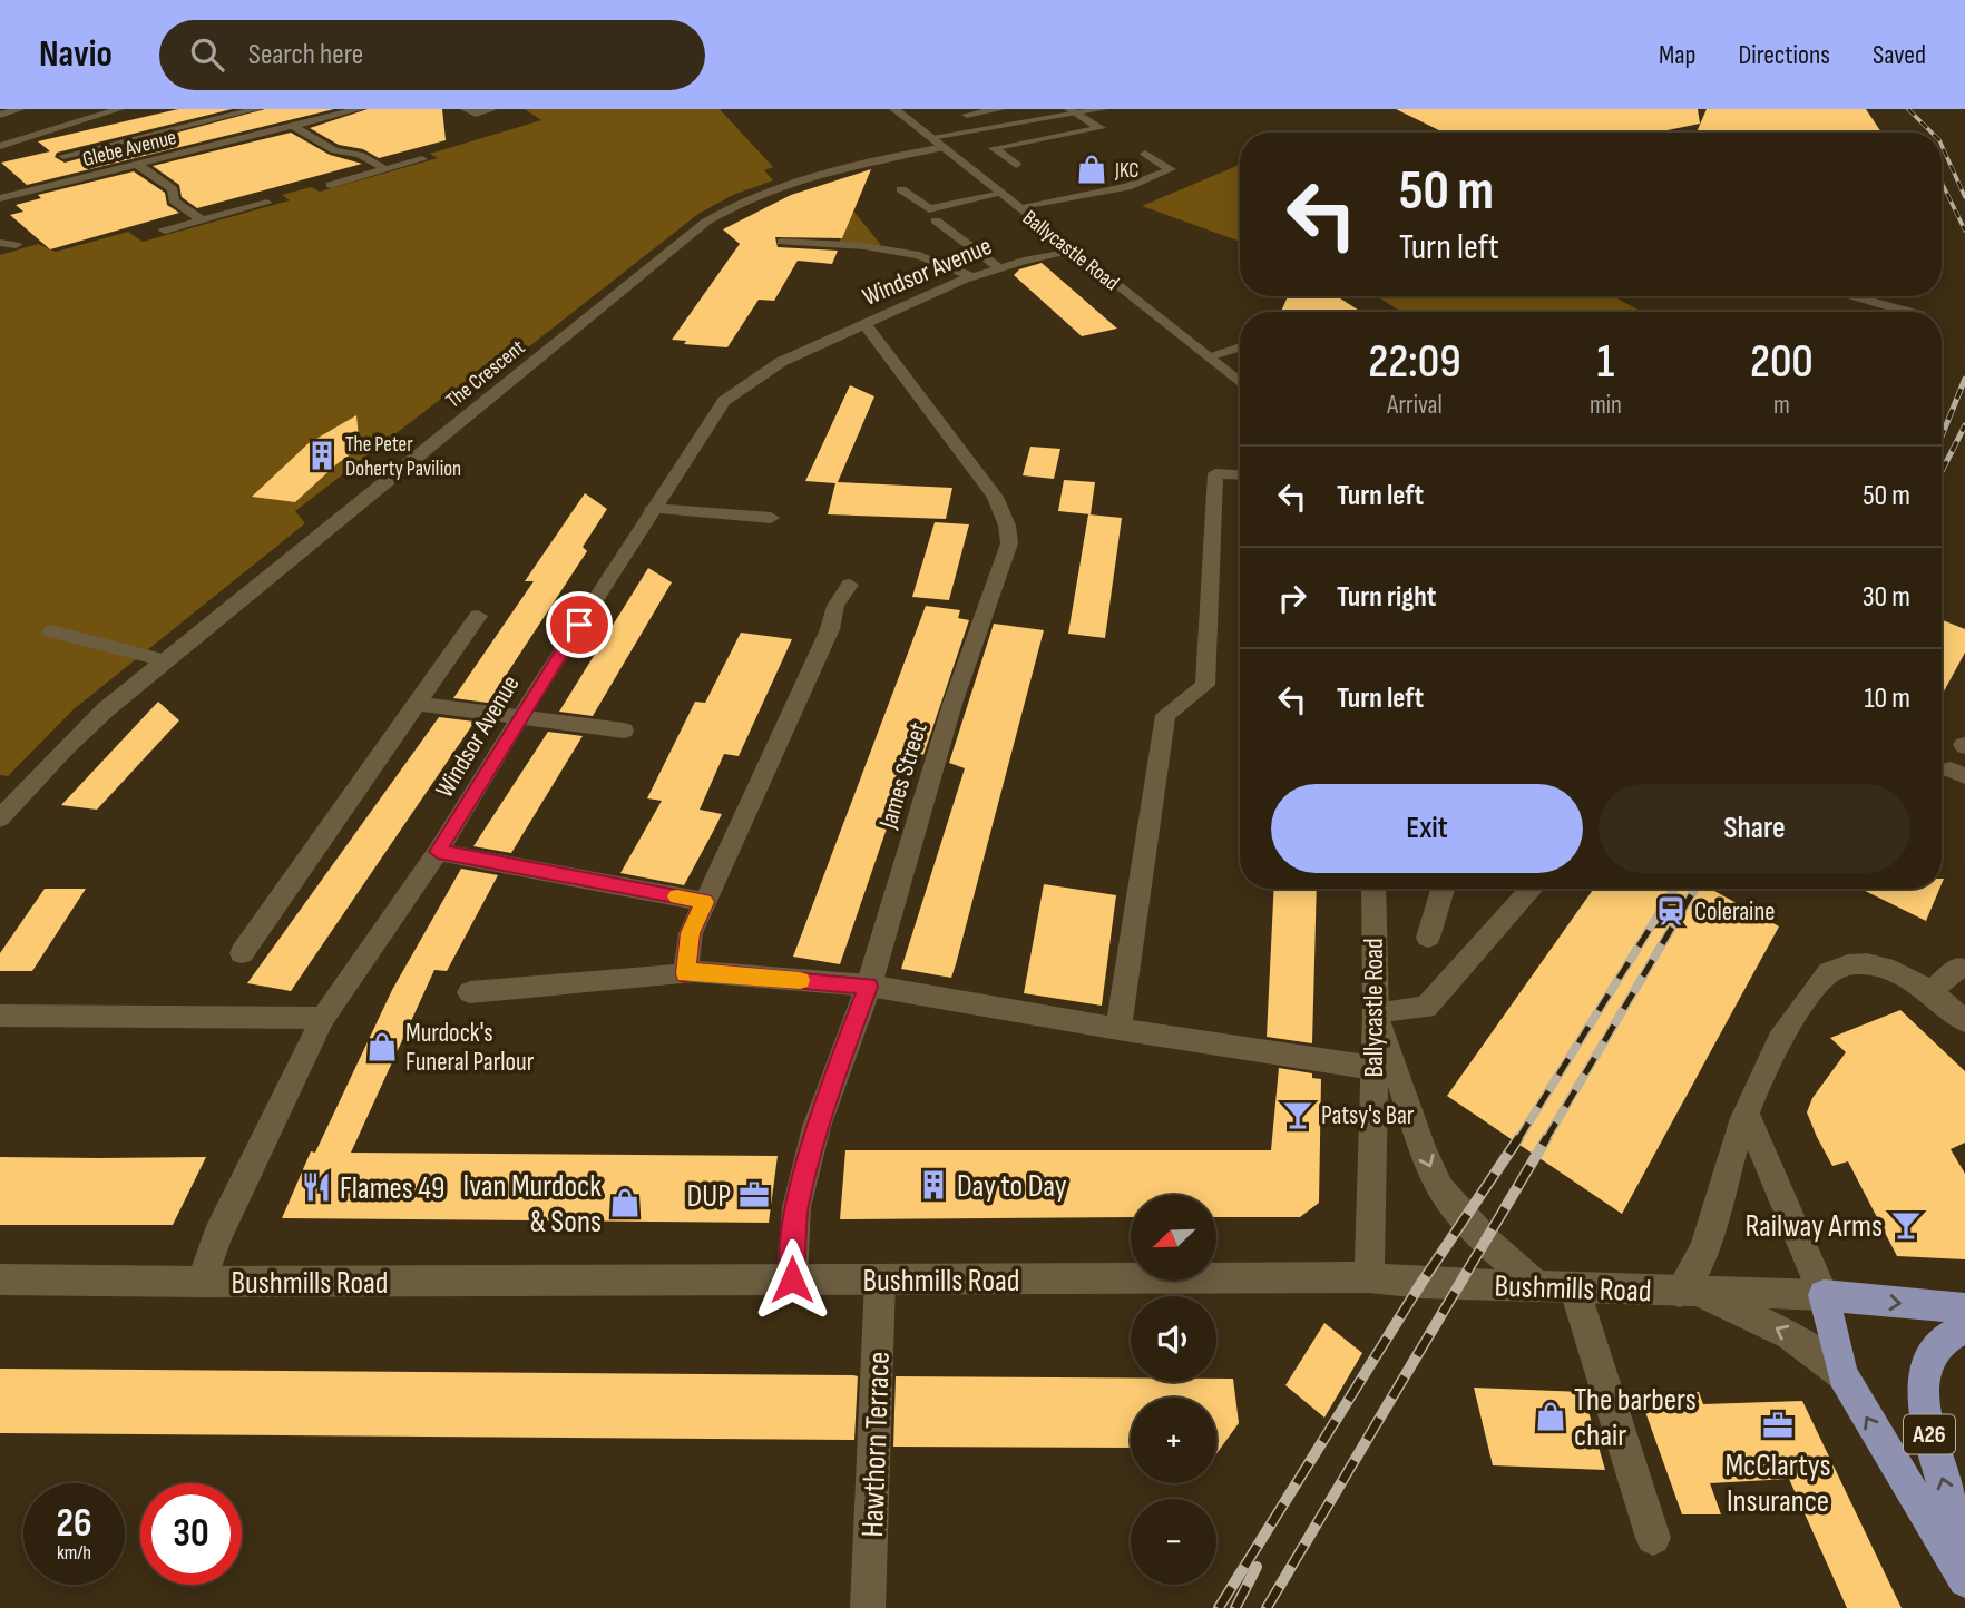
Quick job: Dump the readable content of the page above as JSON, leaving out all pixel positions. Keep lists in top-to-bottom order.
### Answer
{
  "streets": {
    "main road": ["A26"],
    "street": [
      "Glebe Avenue",
      "Ballycastle Road",
      "Windsor Avenue",
      "The Crescent",
      "James Street",
      "Bushmills Road",
      "Hawthorn Terrace"
    ]
  },
  "crossings": [
    ["Ballycastle Road", "Windsor Avenue"],
    ["Ballycastle Road", "The Crescent"],
    ["Ballycastle Road", "Bushmills Road"],
    ["Windsor Avenue", "James Street"],
    ["Windsor Avenue", "Bushmills Road"],
    ["James Street", "Bushmills Road"],
    ["Bushmills Road", "A26"],
    ["Bushmills Road", "Hawthorn Terrace"]
  ],
  "places": {
    "shop": [
      "JKC",
      "Murdock's Funeral Parlour",
      "Ivan Murdock & Sons",
      "The barbers chair"
    ],
    "building": ["The Peter Doherty Pavilion", "Day to Day"],
    "station": ["Coleraine"],
    "bar": ["Patsy's Bar", "Railway Arms"],
    "restaurant": ["Flames 49"],
    "office": ["DUP", "McClartys Insurance"]
  },
  "north": "bottom left",
  "page": {
    "header": "Navio",
    "search": "Search here",
    "nav": ["Map", "Directions", "Saved"],
    "turn": ["50 m", "Turn left"],
    "eta": [
      "22:09",
      "Arrival",
      "1",
      "min",
      "200",
      "m"
    ],
    "list": [
      {
        "name": "Turn left",
        "value": "50 m"
      },
      {
        "name": "Turn right",
        "value": "30 m"
      },
      {
        "name": "Turn left",
        "value": "10 m"
      }
    ],
    "buttons": ["Exit", "Share"],
    "map_buttons": ["+", "−"],
    "speed": "26 km/h",
    "limit": "30"
  }
}
